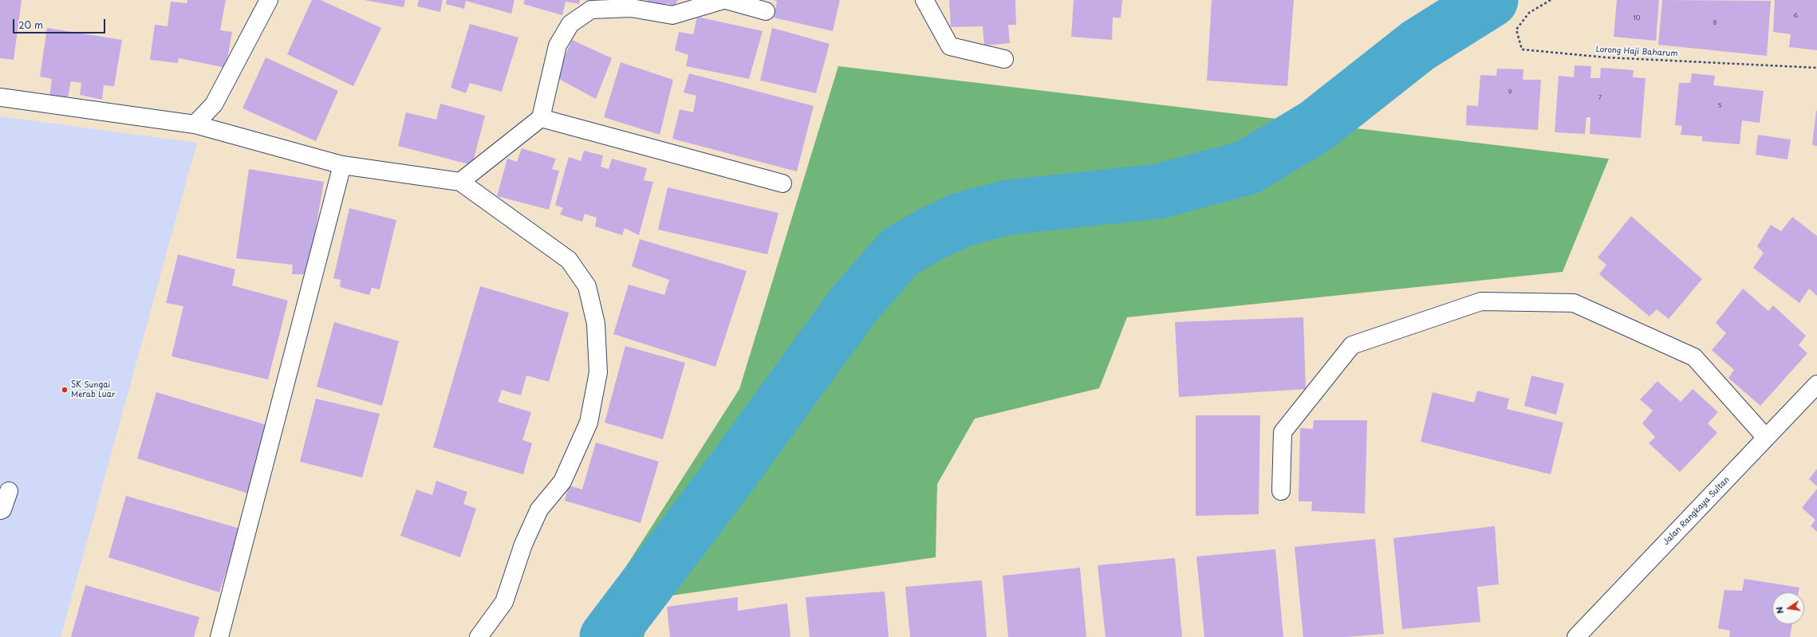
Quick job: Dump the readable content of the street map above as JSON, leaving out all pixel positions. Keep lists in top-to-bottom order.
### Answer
{
  "streets": {
    "street": ["Jalan Rangkaya Sultan"],
    "path": ["Lorong Haji Baharum"]
  },
  "places": ["SK Sungai Merab Luar"],
  "house_numbers": [
    "6",
    "10",
    "8",
    "9",
    "7",
    "5"
  ],
  "scale_bar": "20 m",
  "north": "left"
}
